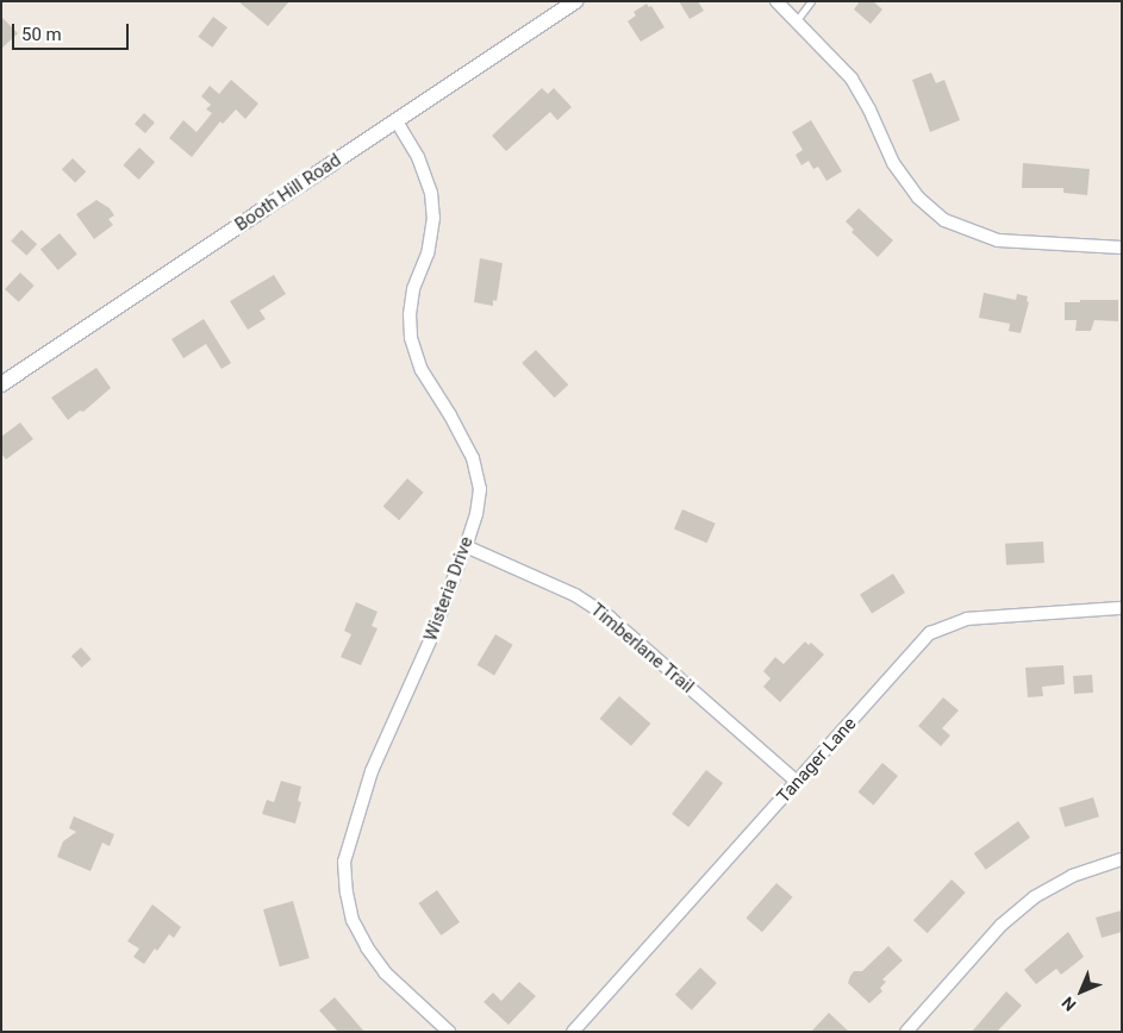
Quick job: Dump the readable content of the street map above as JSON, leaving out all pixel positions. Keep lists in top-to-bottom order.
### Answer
{
  "streets": {
    "street": [
      "Booth Hill Road",
      "Wisteria Drive",
      "Timberlane Trail",
      "Tanager Lane"
    ]
  },
  "crossings": [
    ["Booth Hill Road", "Wisteria Drive"],
    ["Wisteria Drive", "Timberlane Trail"],
    ["Timberlane Trail", "Tanager Lane"]
  ],
  "scale_bar": "50 m",
  "north": "bottom left"
}
